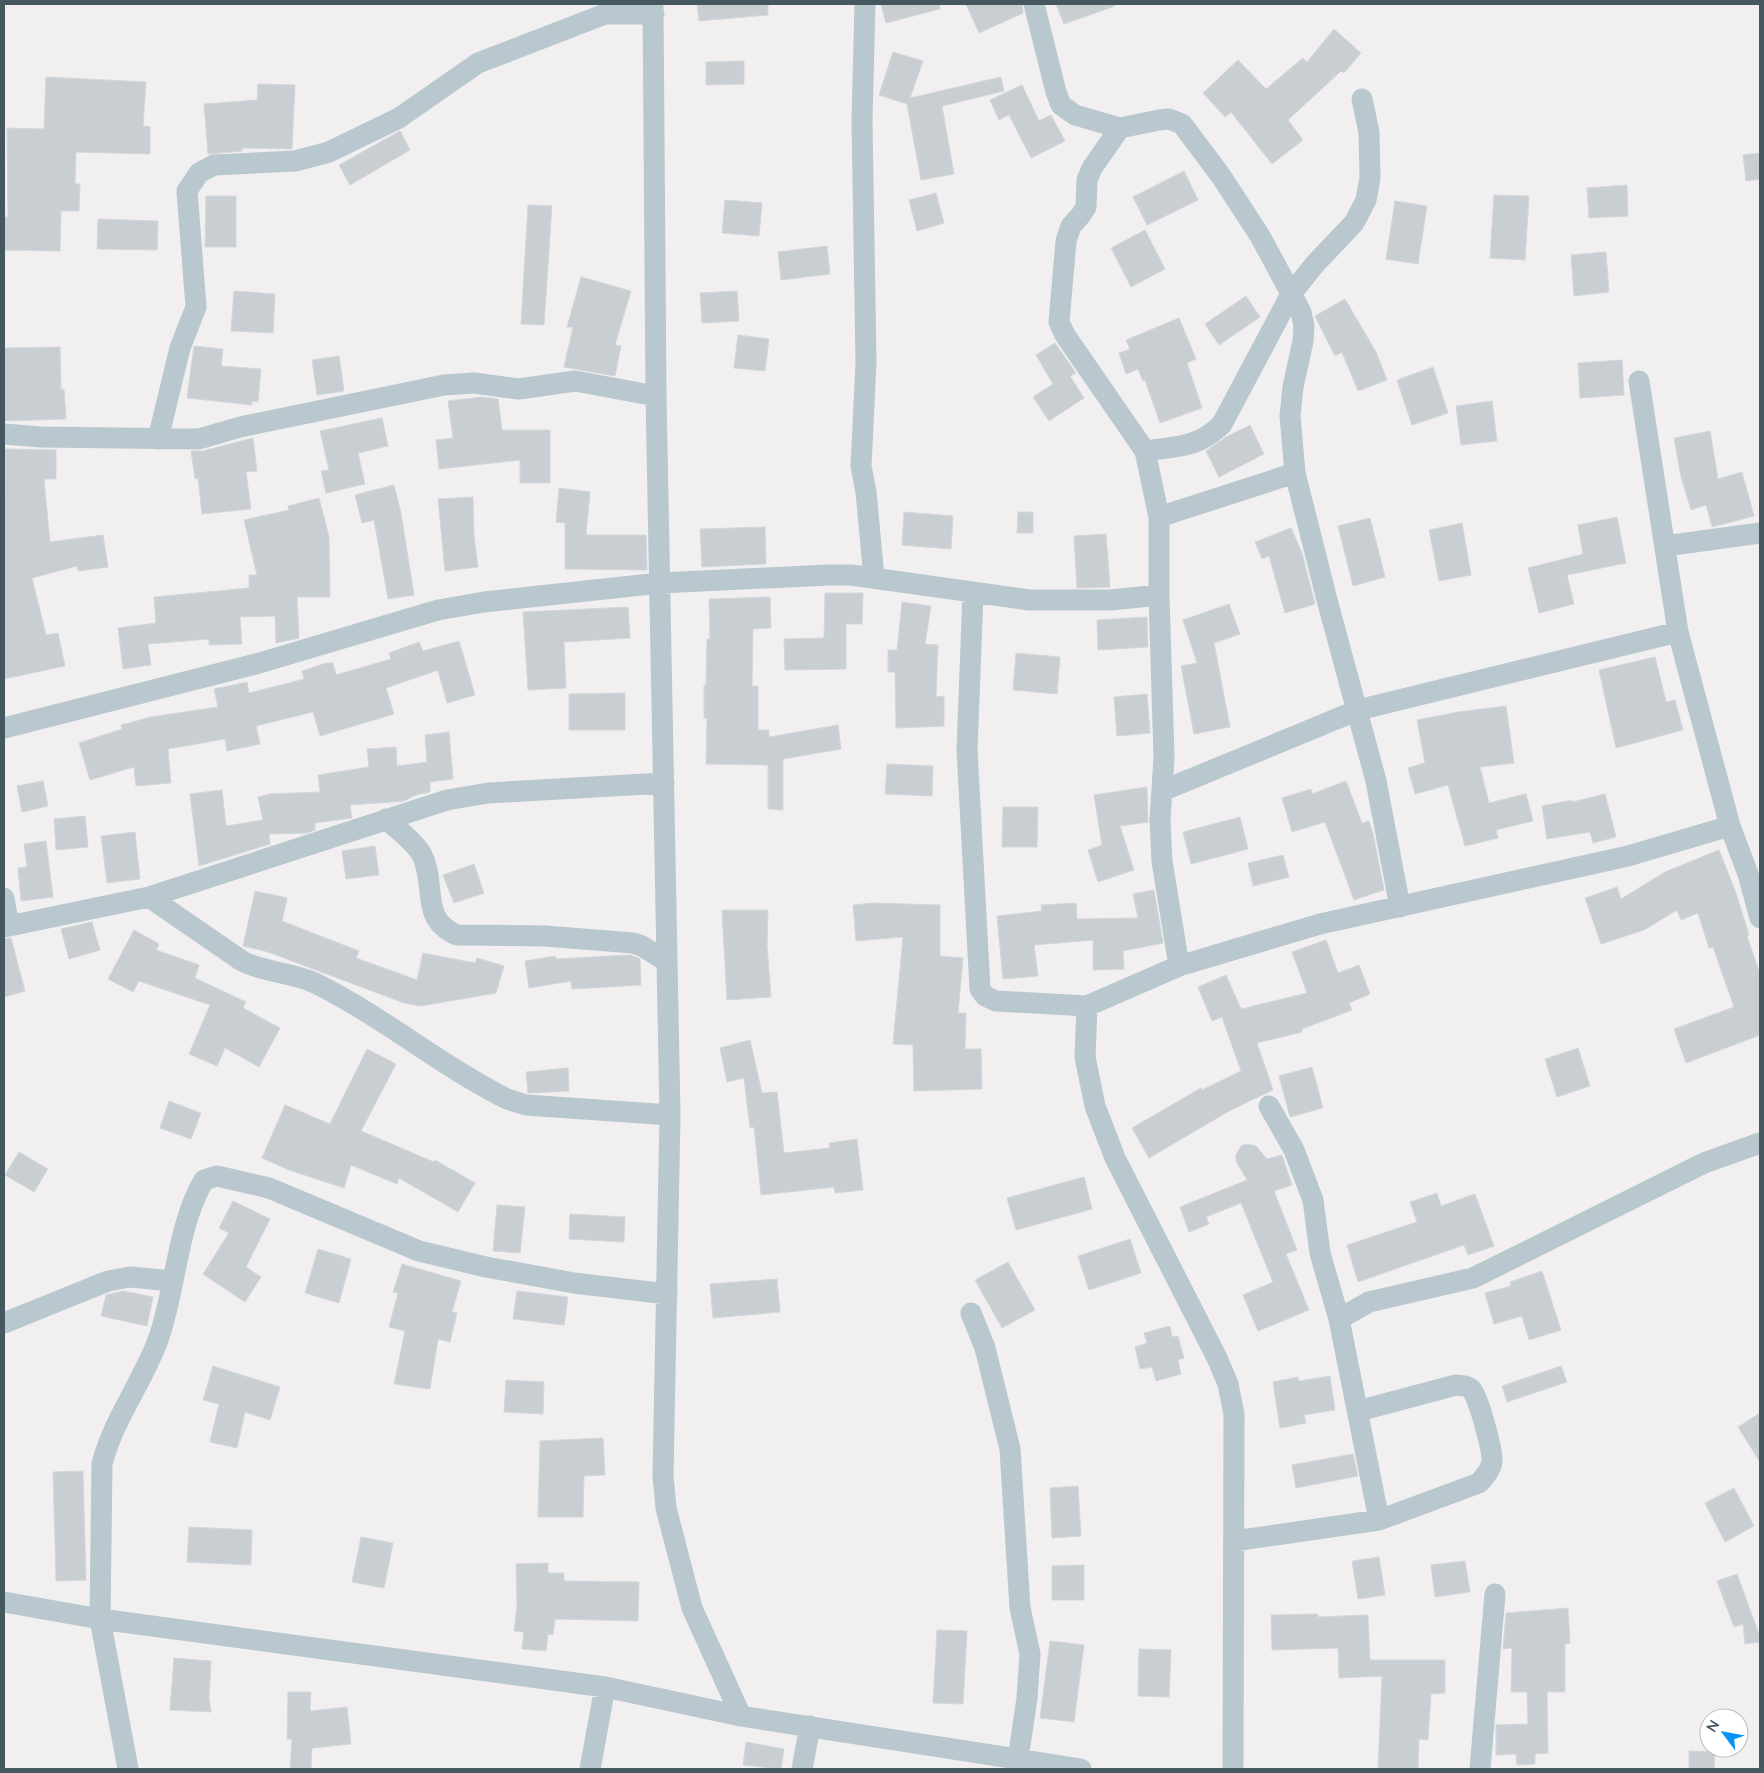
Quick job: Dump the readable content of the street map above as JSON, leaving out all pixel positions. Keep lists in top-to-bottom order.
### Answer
{
  "north": "top left"
}
